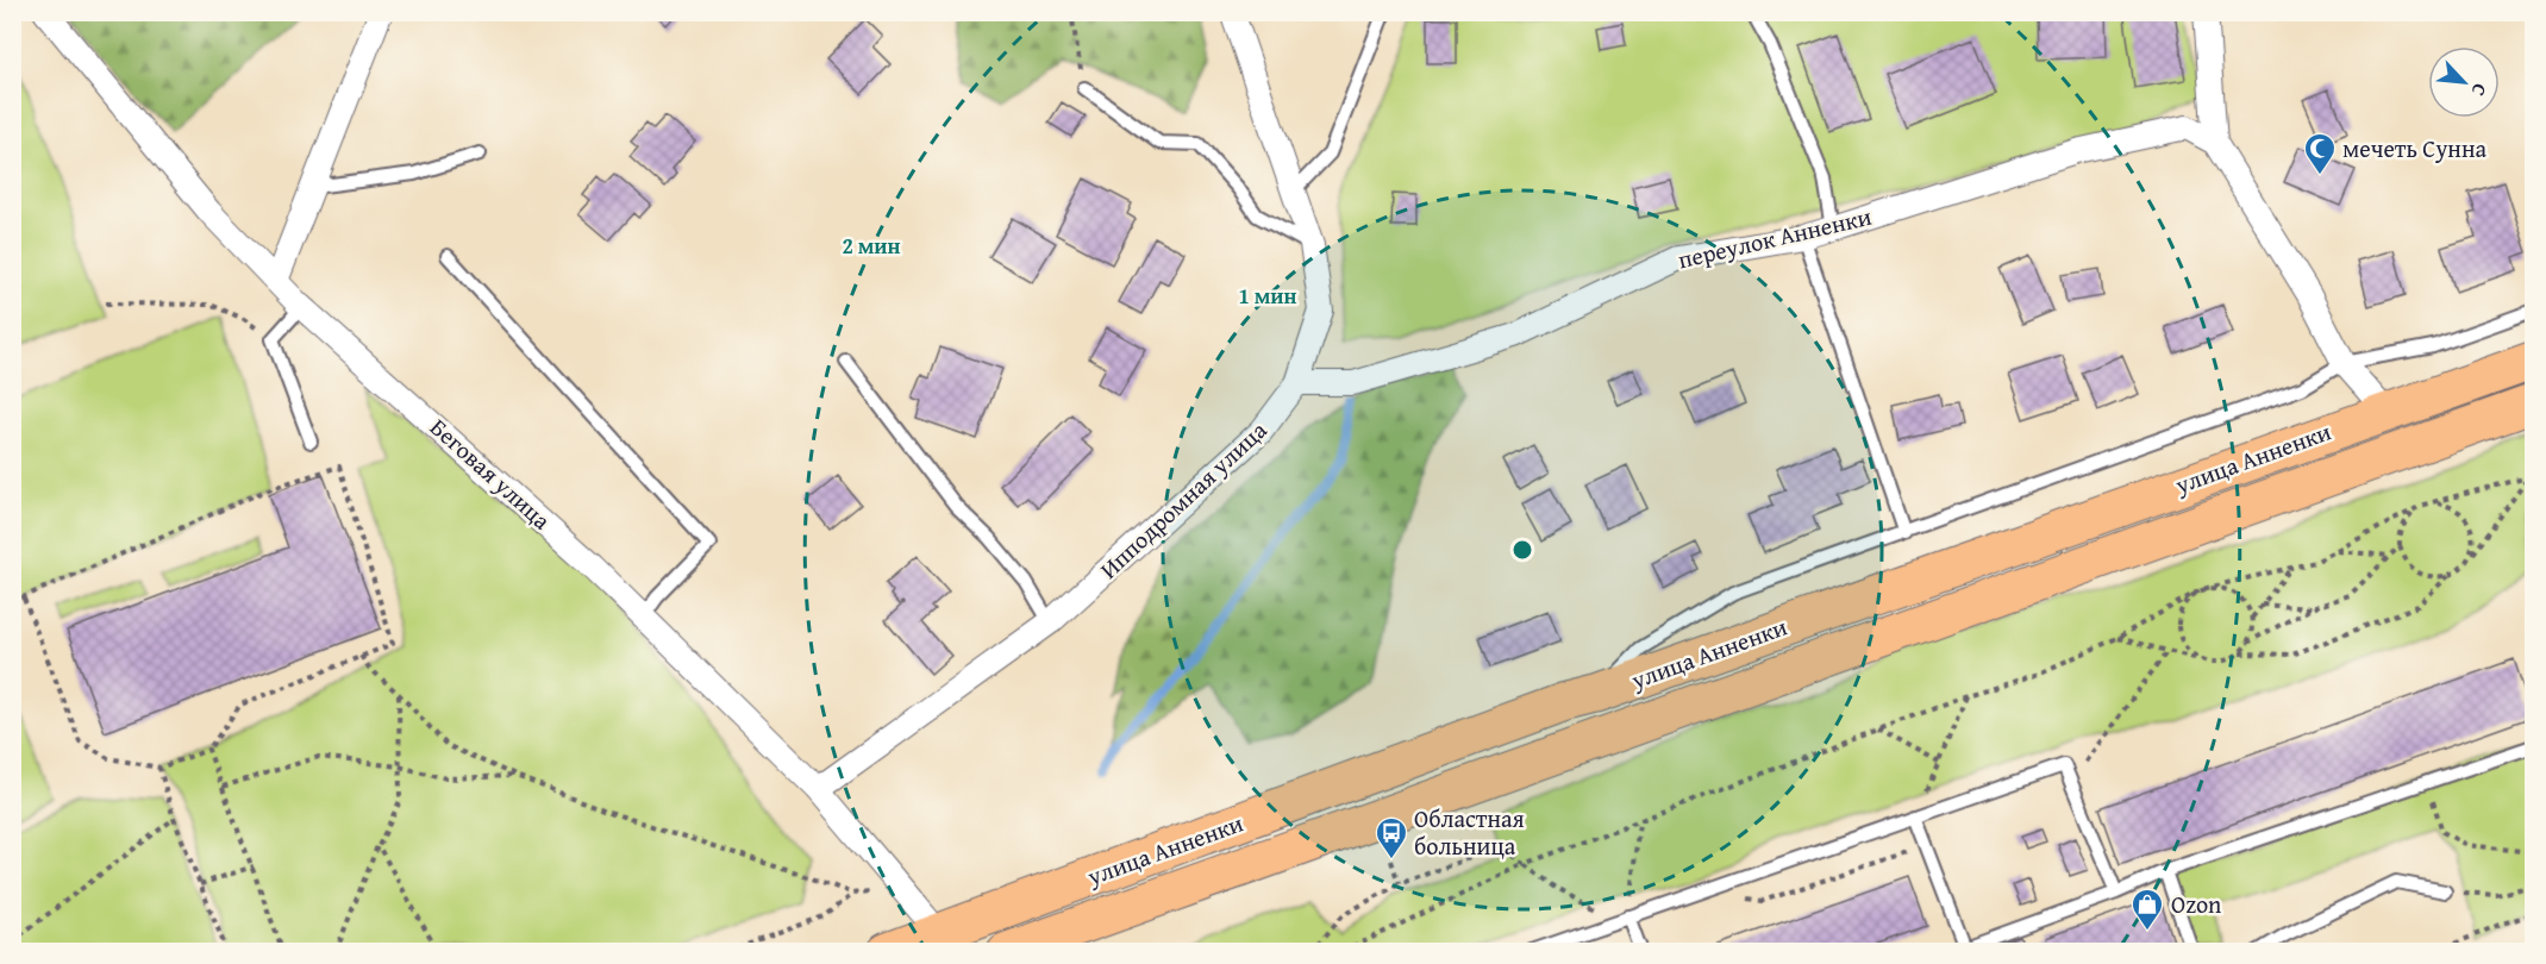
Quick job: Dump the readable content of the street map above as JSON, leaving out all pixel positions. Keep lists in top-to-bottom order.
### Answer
{
  "streets": {
    "main road": ["улица Анненки"],
    "street": ["переулок Анненки", "Беговая улица", "Ипподромная улица"]
  },
  "crossings": [
    ["переулок Анненки", "Ипподромная улица"],
    ["улица Анненки", "Беговая улица"],
    ["Беговая улица", "Ипподромная улица"]
  ],
  "places": {
    "mosque": ["мечеть Сунна"],
    "bus stop": ["Областная больница"],
    "shop": ["Ozon"]
  },
  "north": "bottom right",
  "rings": ["2 мин", "1 мин"]
}
